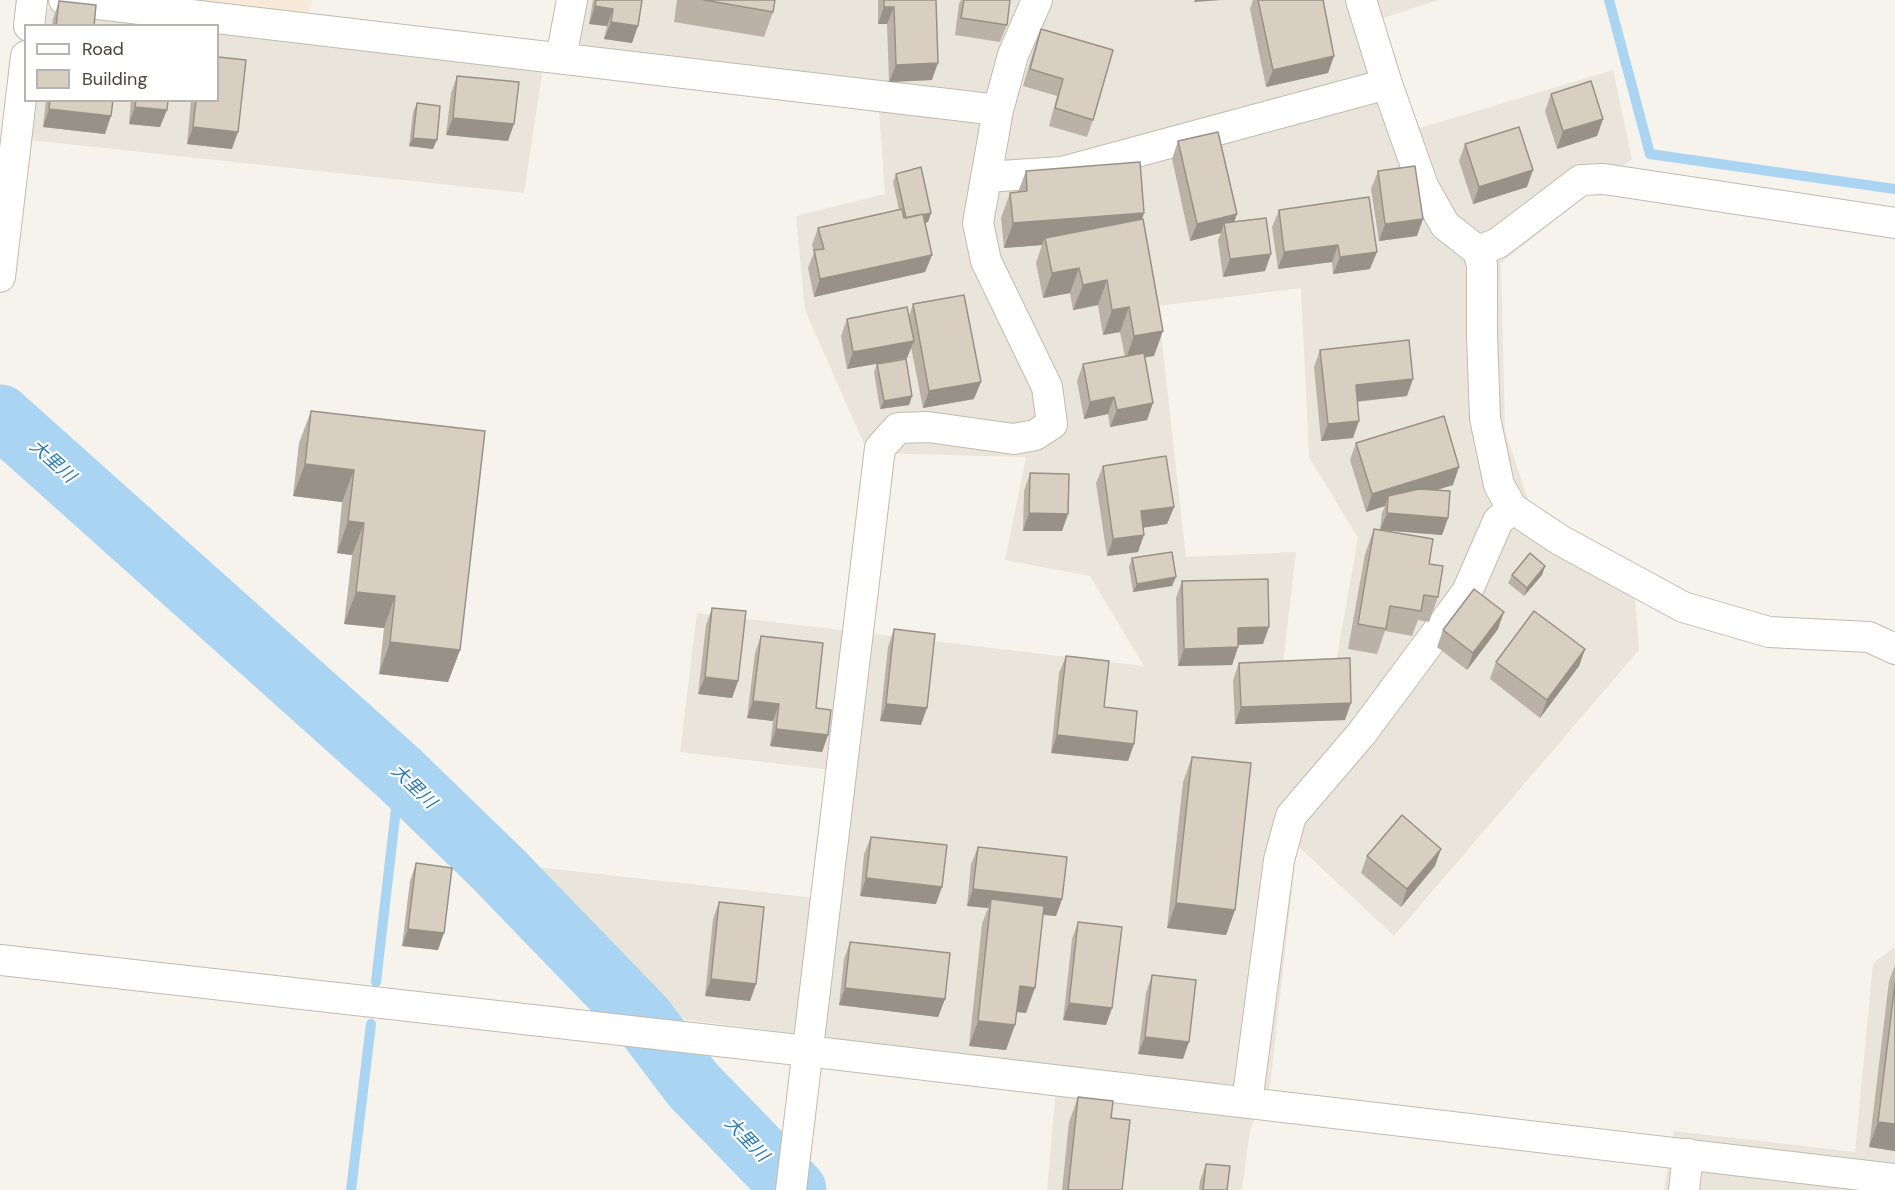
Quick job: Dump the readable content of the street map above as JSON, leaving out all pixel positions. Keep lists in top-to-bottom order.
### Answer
{
  "water": ["大里川"],
  "legend": ["Road", "Building"]
}
